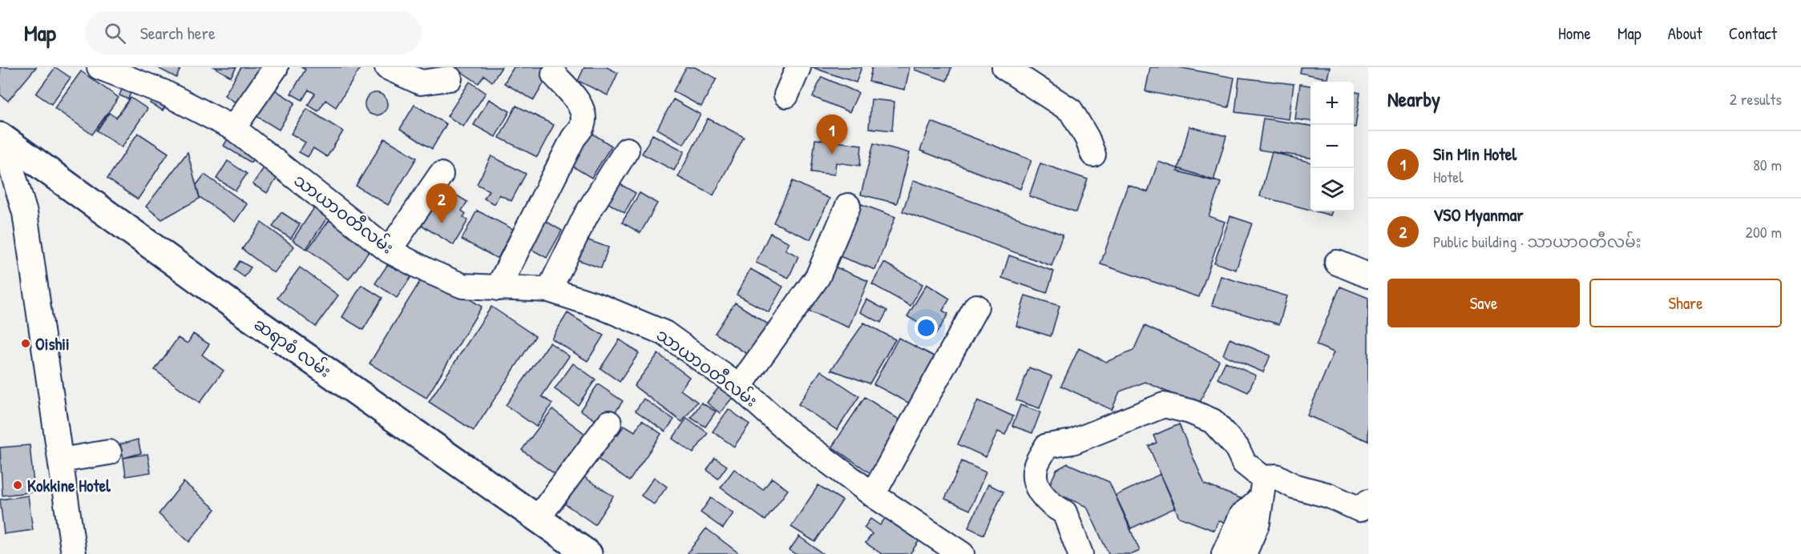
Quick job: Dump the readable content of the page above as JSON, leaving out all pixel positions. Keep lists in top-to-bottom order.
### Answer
{
  "streets": {
    "main road": ["ဆရာစံ လမ်း"],
    "street": ["သာယာဝတီလမ်း"]
  },
  "places": ["Oishii", "Kokkine Hotel"],
  "page": {
    "header": "Map",
    "search": "Search here",
    "nav": [
      "Home",
      "Map",
      "About",
      "Contact"
    ],
    "heading": ["Nearby", "2 results"],
    "map_buttons": ["+", "−"],
    "pins": ["1", "2"],
    "list": [
      {
        "mark": "1",
        "name": "Sin Min Hotel",
        "note": "Hotel",
        "value": "80 m"
      },
      {
        "mark": "2",
        "name": "VSO Myanmar",
        "note": "Public building · သာယာဝတီလမ်း",
        "value": "200 m"
      }
    ],
    "buttons": ["Save", "Share"]
  }
}
